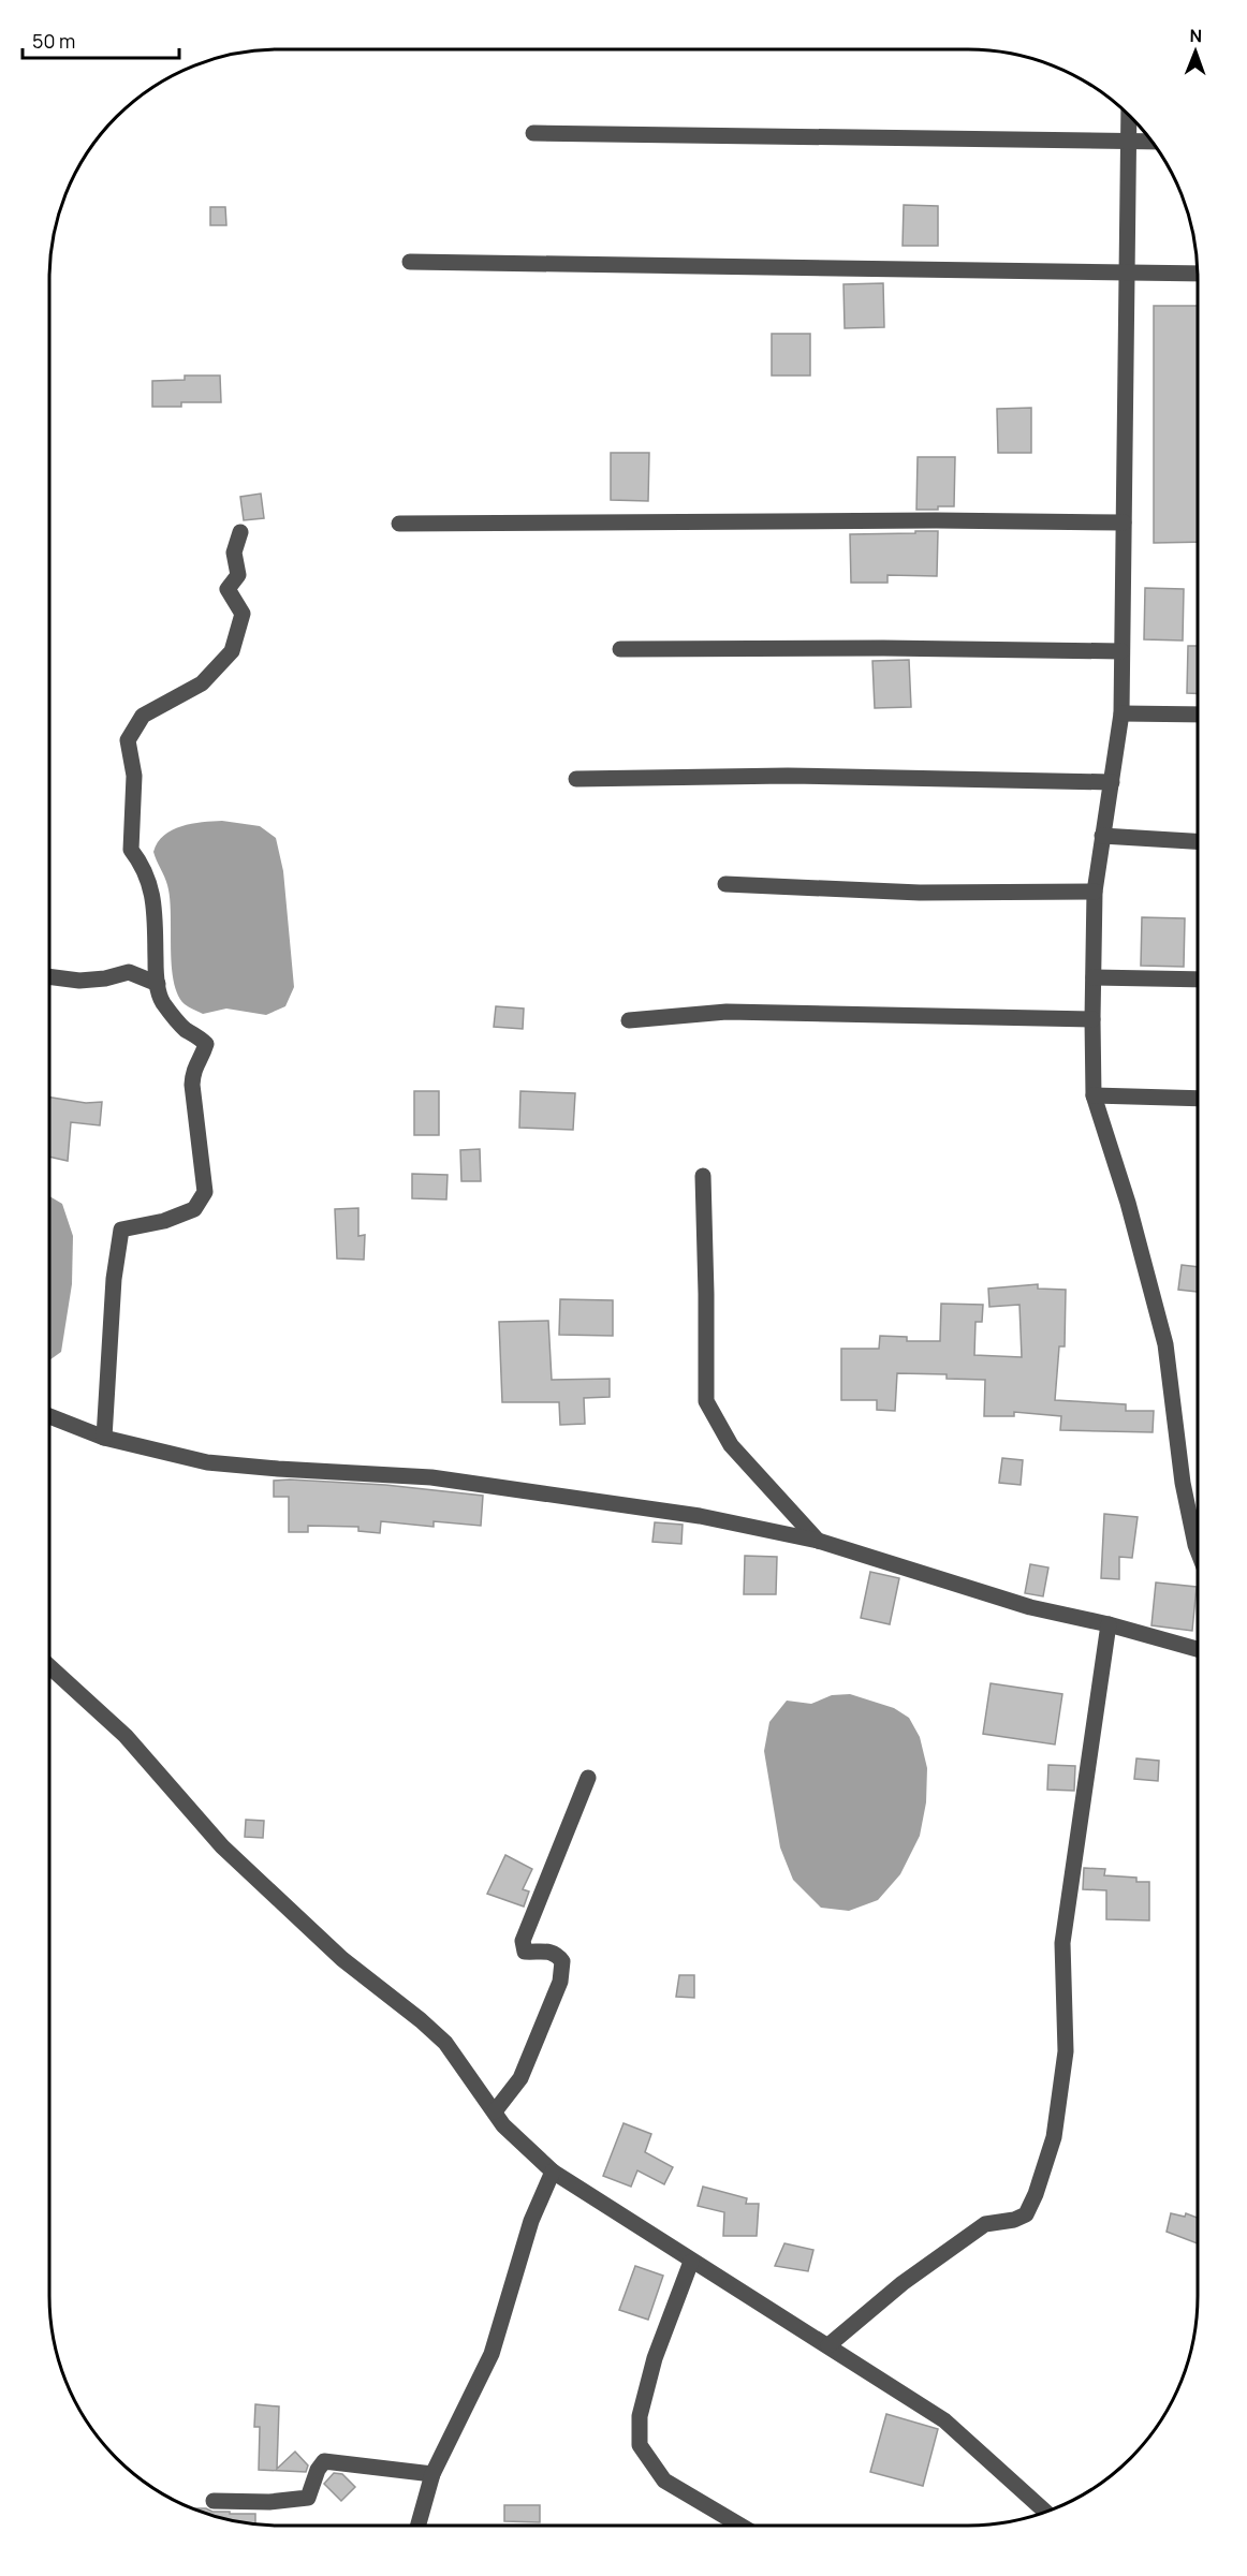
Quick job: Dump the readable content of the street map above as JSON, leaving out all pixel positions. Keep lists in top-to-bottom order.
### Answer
{
  "scale_bar": "50 m",
  "north": "top"
}
